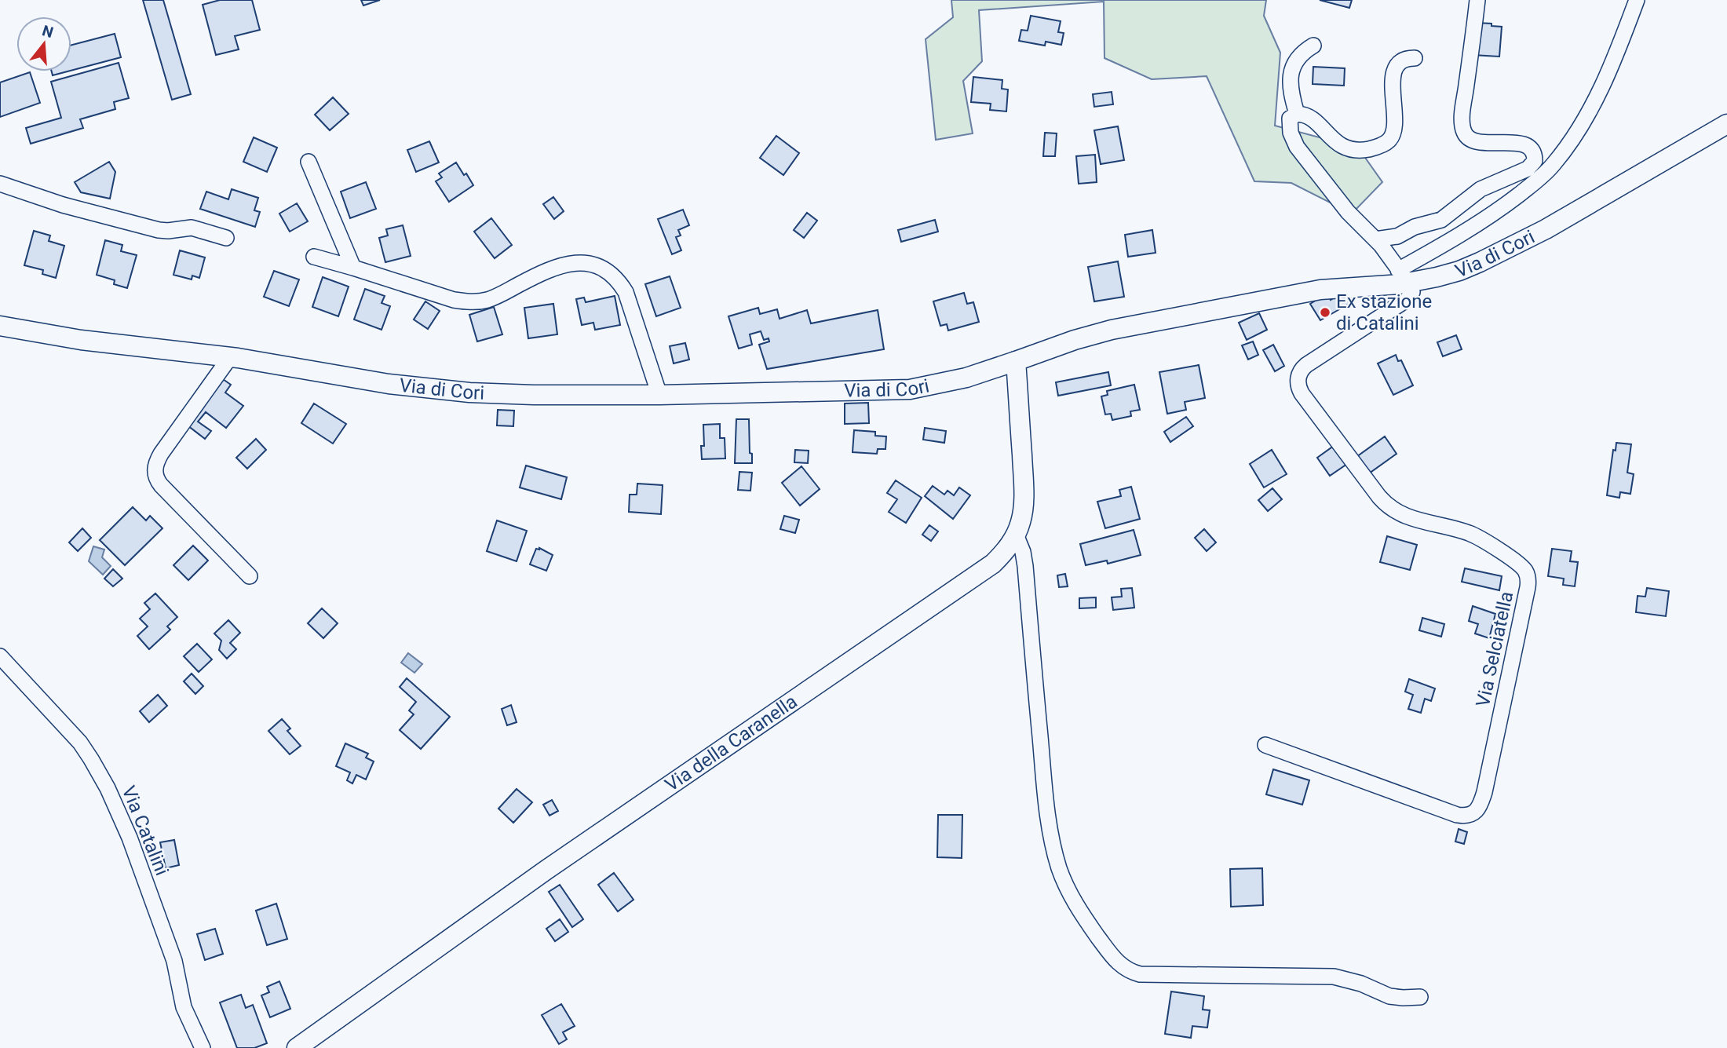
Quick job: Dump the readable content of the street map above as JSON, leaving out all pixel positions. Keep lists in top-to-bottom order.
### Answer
{
  "streets": {
    "main road": ["Via di Cori", "Via della Caranella"],
    "street": ["Via Selciatella", "Via Catalini"]
  },
  "crossings": [
    ["Via di Cori", "Via Selciatella"],
    ["Via di Cori", "Via della Caranella"]
  ],
  "places": ["Ex stazione di Catalini"],
  "north": "top"
}
